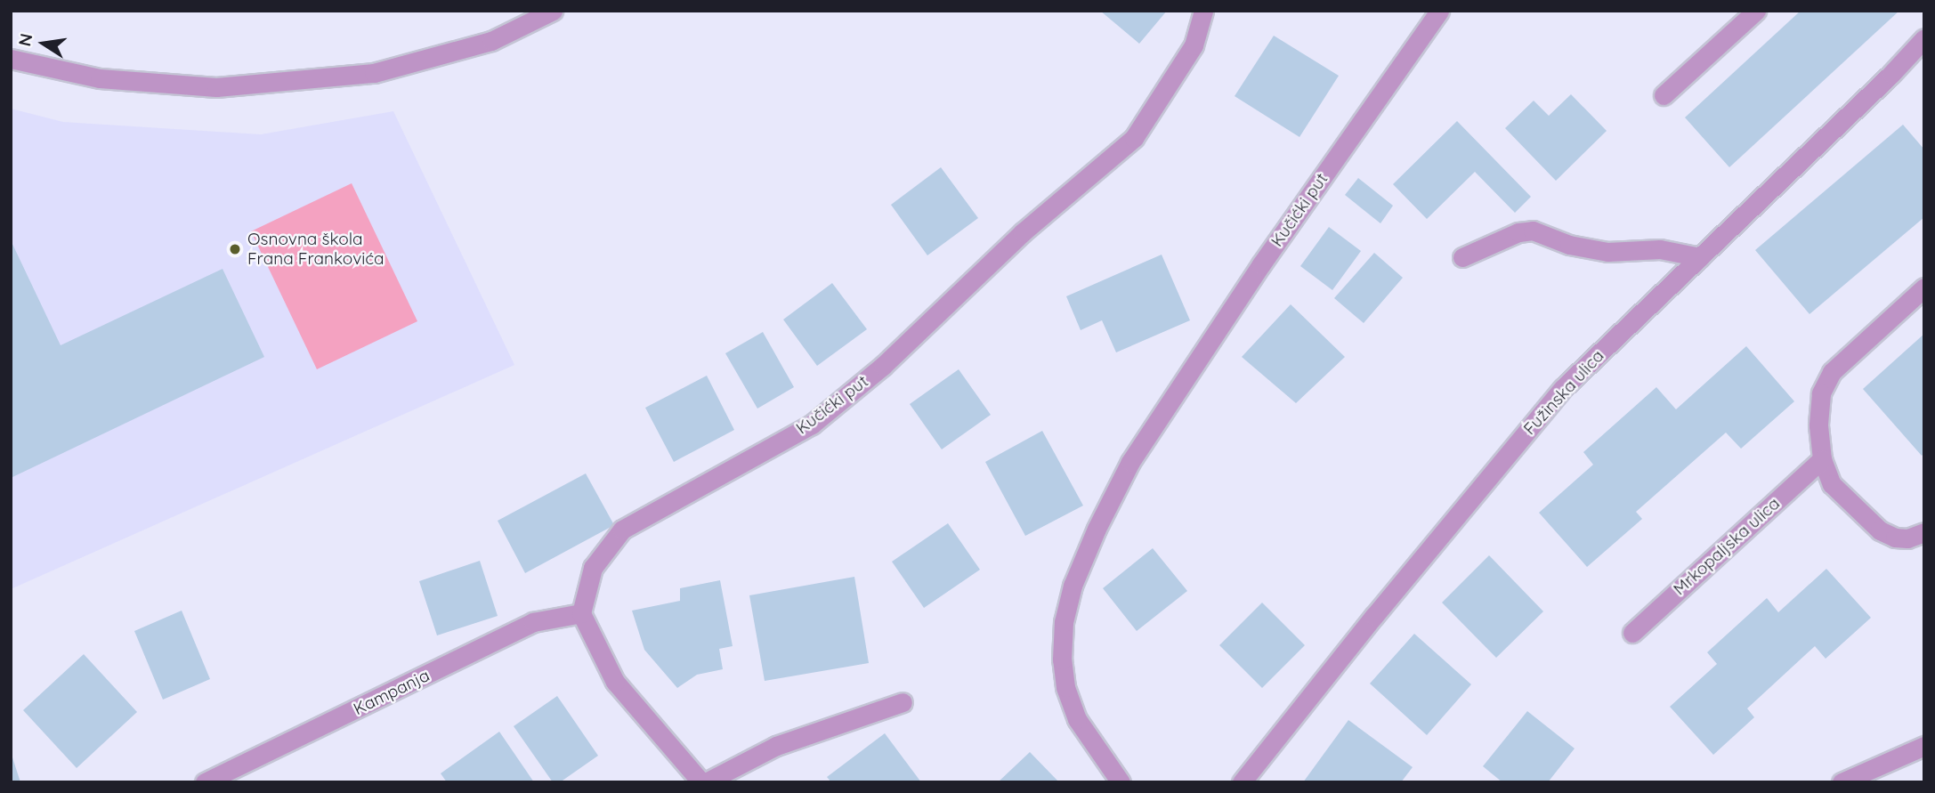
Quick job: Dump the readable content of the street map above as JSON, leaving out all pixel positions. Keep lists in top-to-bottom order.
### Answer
{
  "streets": {
    "street": [
      "Kučićki put",
      "Fužinska ulica",
      "Mrkopaljska ulica",
      "Kampanja"
    ]
  },
  "crossings": [
    ["Kučićki put", "Kampanja"]
  ],
  "places": ["Osnovna škola Frana Frankovića"],
  "north": "left"
}
